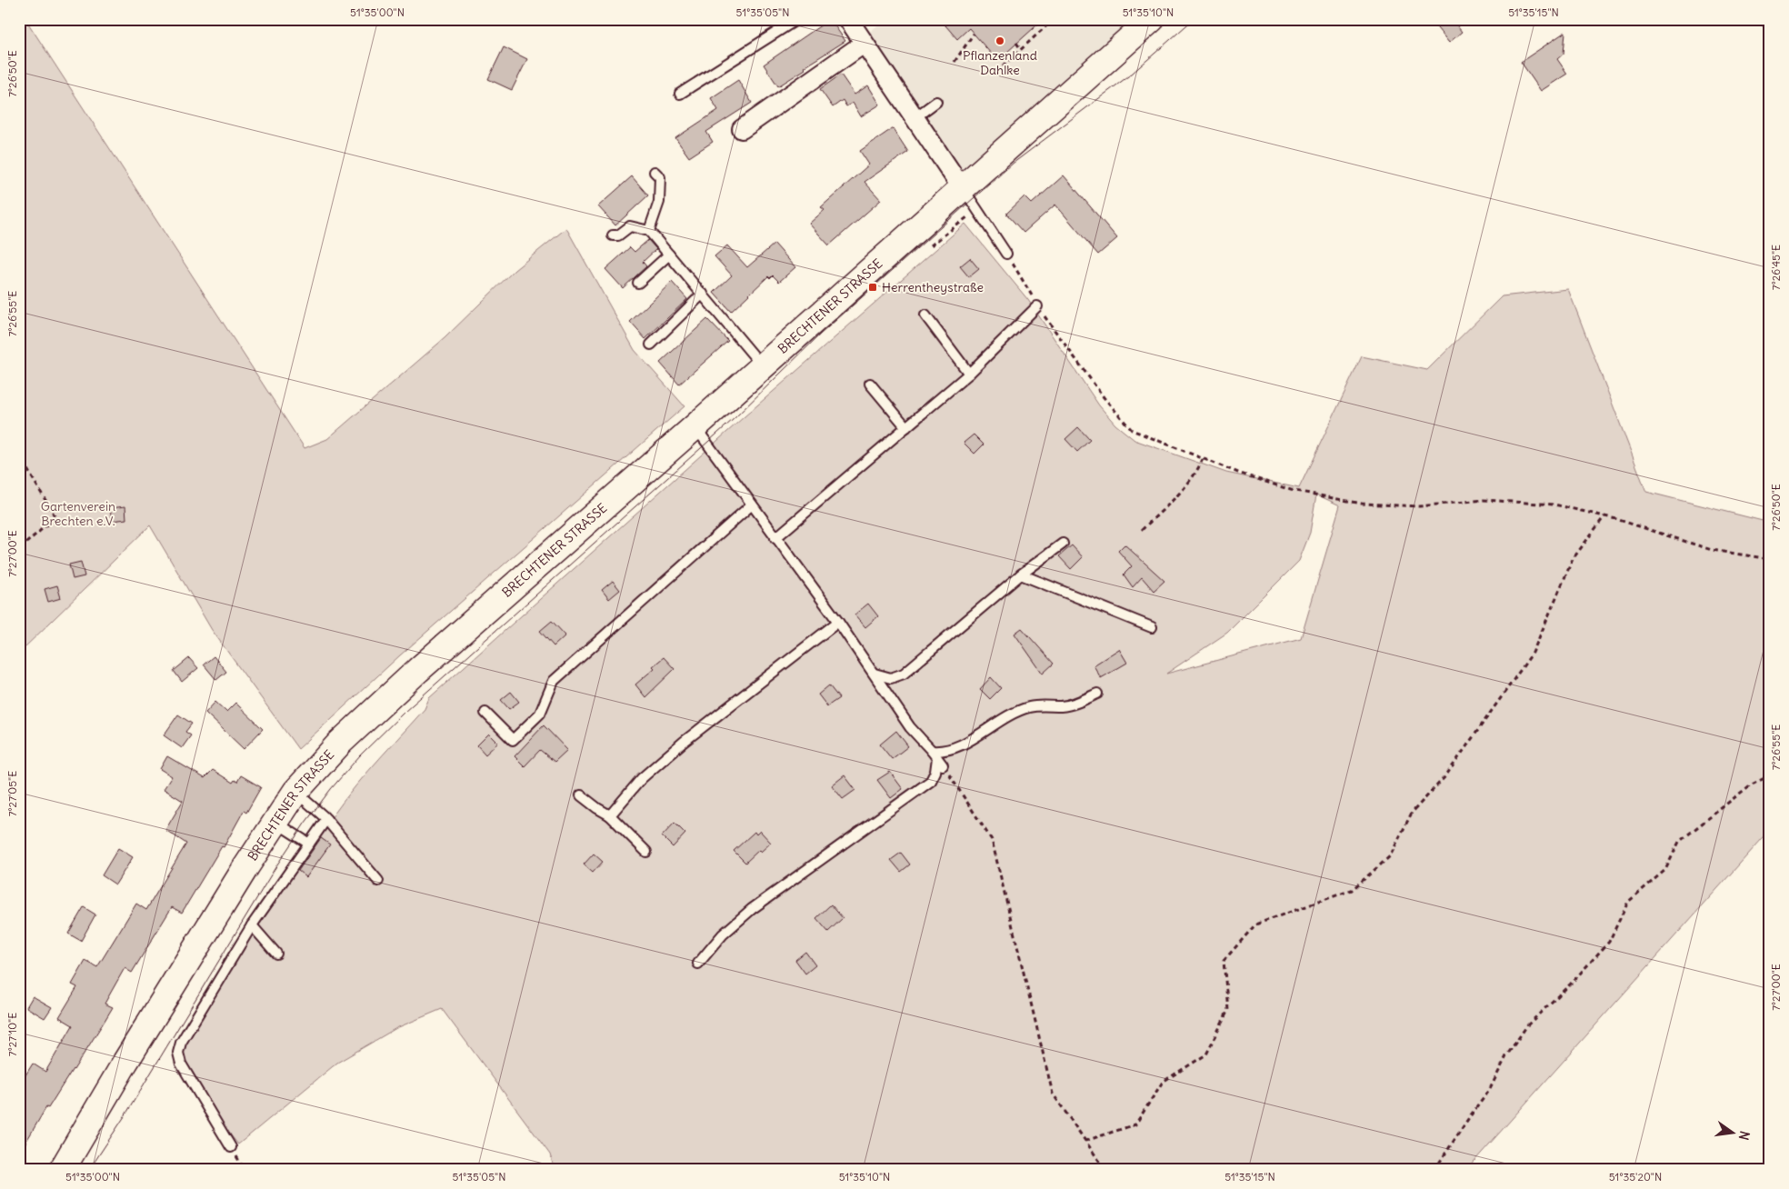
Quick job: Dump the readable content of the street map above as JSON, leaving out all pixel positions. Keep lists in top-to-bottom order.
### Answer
{
  "streets": {
    "main road": ["BRECHTENER STRASSE"]
  },
  "parks": ["Gartenverein Brechten e.V."],
  "places": {
    "other": ["Pflanzenland Dahlke"],
    "transit": ["Herrentheystraße"]
  },
  "north": "right",
  "coordinates": [
    "51°35'00\"N",
    "51°35'05\"N",
    "51°35'10\"N",
    "51°35'15\"N",
    "7°26'50\"E",
    "7°26'45\"E",
    "7°26'55\"E",
    "7°27'00\"E",
    "7°27'05\"E",
    "7°27'10\"E",
    "51°35'20\"N"
  ]
}
